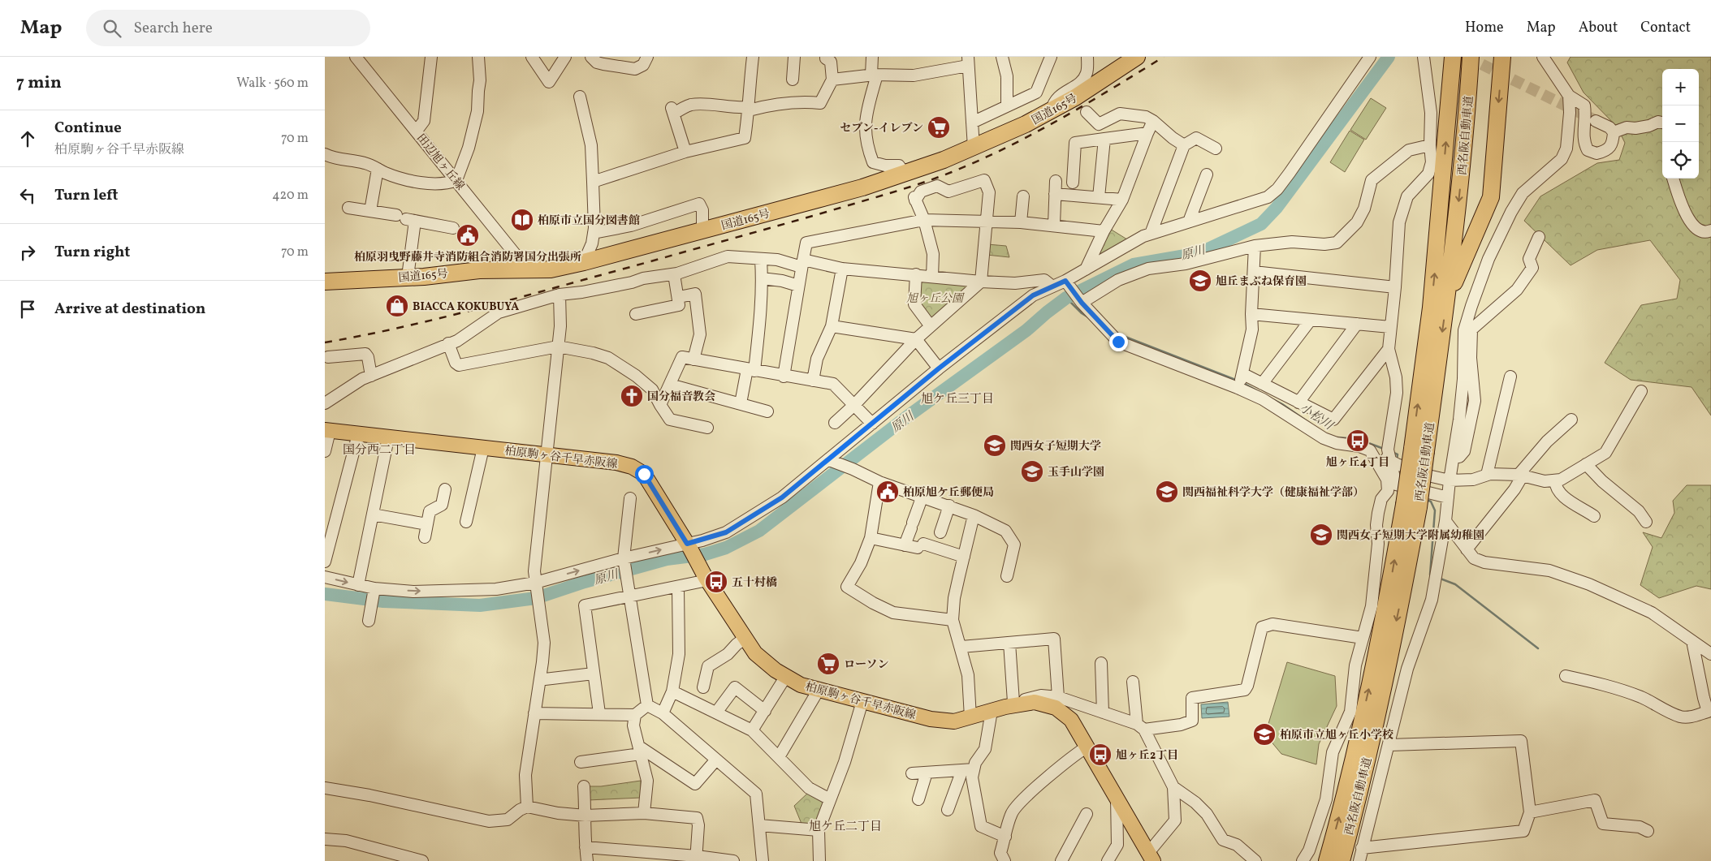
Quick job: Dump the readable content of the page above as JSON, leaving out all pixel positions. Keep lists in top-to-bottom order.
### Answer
{
  "streets": {
    "highway": ["国道165号", "西名阪自動車道"],
    "main road": ["柏原駒ヶ谷千早赤阪線"],
    "street": ["田辺旭ヶ丘線"]
  },
  "crossings": [
    ["国道165号", "田辺旭ヶ丘線"]
  ],
  "districts": ["旭ケ丘三丁目", "国分西二丁目", "旭ケ丘二丁目"],
  "water": ["原川", "小松川"],
  "parks": ["旭ヶ丘公園"],
  "places": {
    "supermarket": ["セブン-イレブン", "ローソン"],
    "library": ["柏原市立国分図書館"],
    "public building": ["柏原羽曳野藤井寺消防組合消防署国分出張所", "柏原旭ケ丘郵便局"],
    "school or university": [
      "旭丘まぶね保育園",
      "関西女子短期大学",
      "玉手山学園",
      "関西福祉科学大学（健康福祉学部）",
      "関西女子短期大学附属幼稚園",
      "柏原市立旭ヶ丘小学校"
    ],
    "shop": ["BIACCA KOKUBUYA"],
    "church": ["国分福音教会"],
    "bus stop": ["旭ヶ丘4丁目", "五十村橋", "旭ヶ丘2丁目"]
  },
  "page": {
    "header": "Map",
    "search": "Search here",
    "nav": [
      "Home",
      "Map",
      "About",
      "Contact"
    ],
    "heading": ["7 min", "Walk · 560 m"],
    "map_buttons": ["+", "−"],
    "list": [
      ["Continue", "柏原駒ヶ谷千早赤阪線", "70 m"],
      ["Turn left", "420 m"],
      ["Turn right", "70 m"],
      "Arrive at destination"
    ]
  }
}
